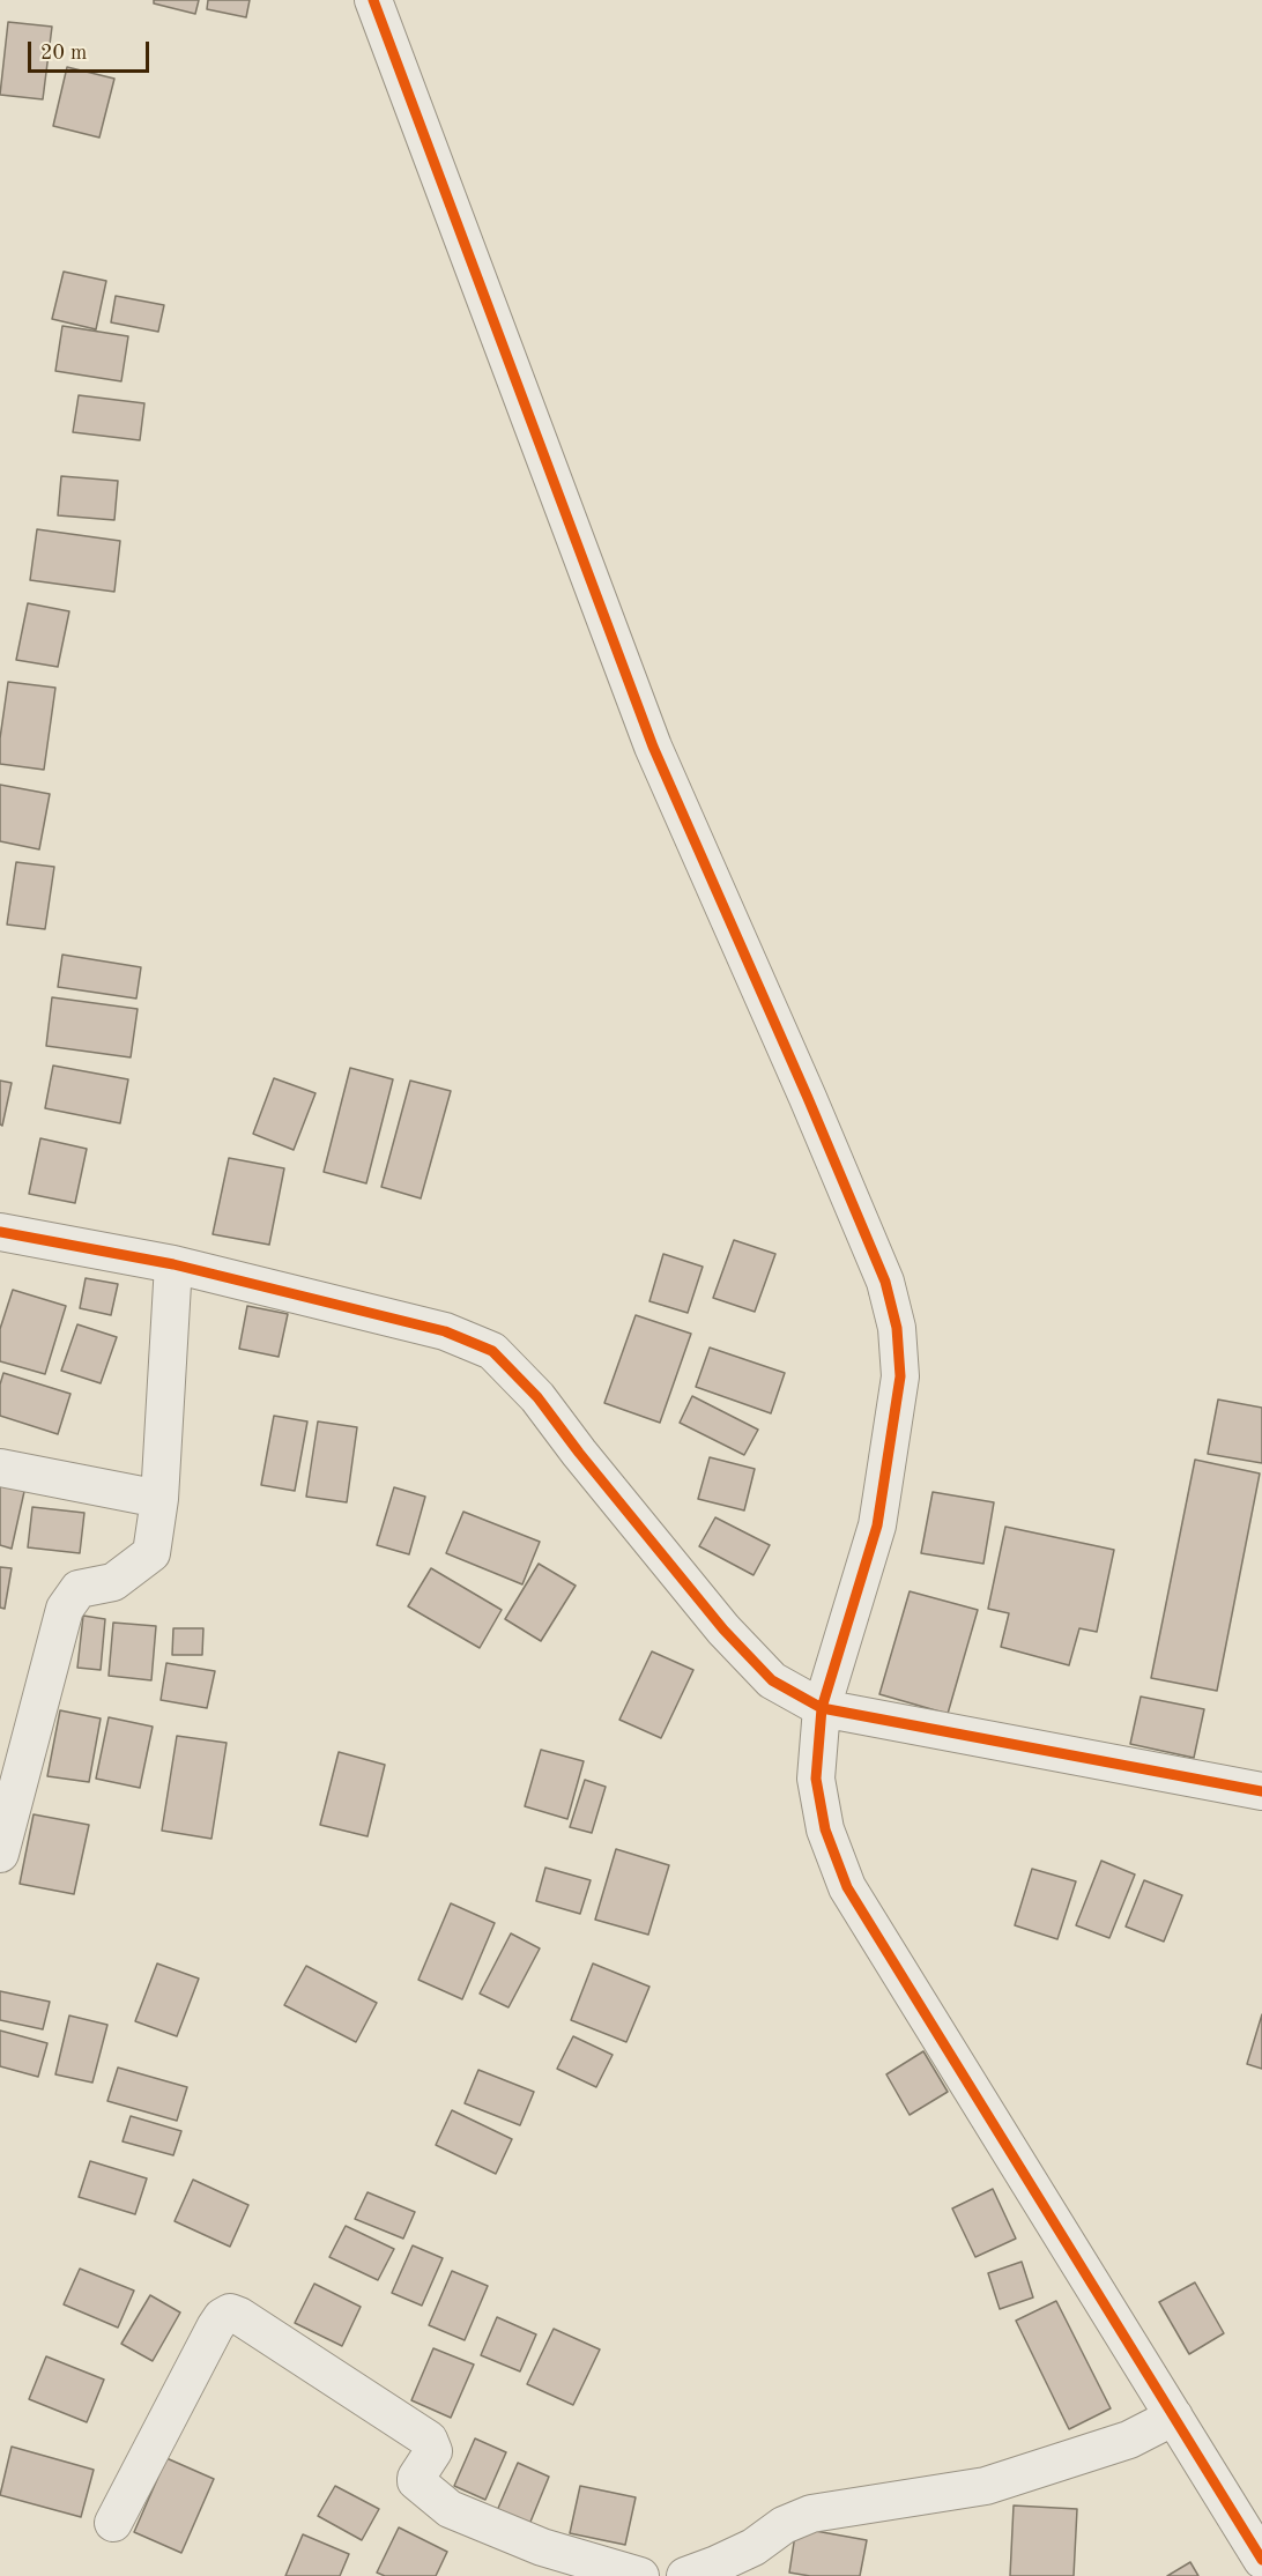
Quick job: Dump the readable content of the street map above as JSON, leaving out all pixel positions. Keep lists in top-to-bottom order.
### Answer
{
  "scale_bar": "20 m"
}
